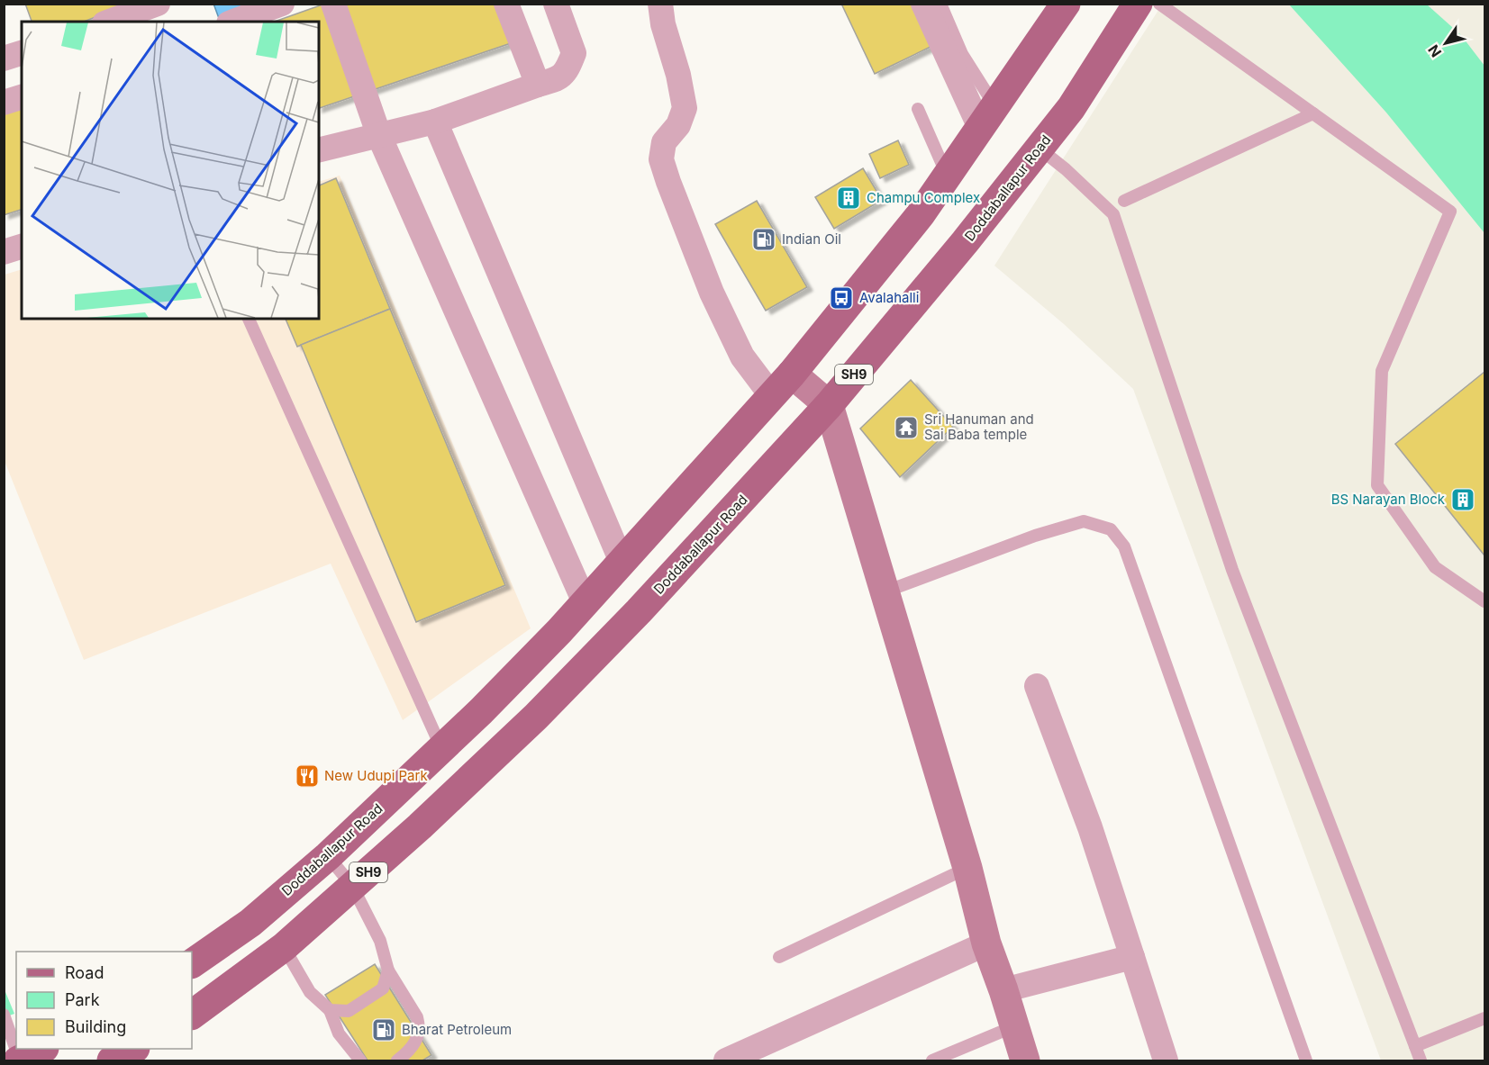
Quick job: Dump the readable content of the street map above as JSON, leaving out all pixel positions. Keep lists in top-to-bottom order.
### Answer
{
  "streets": {
    "main road": ["Doddaballapur Road", "SH9"]
  },
  "places": {
    "building": ["Champu Complex", "BS Narayan Block"],
    "fuel station": ["Indian Oil", "Bharat Petroleum"],
    "bus stop": ["Avalahalli"],
    "temple": ["Sri Hanuman and Sai Baba temple"],
    "restaurant": ["New Udupi Park"]
  },
  "legend": ["Road", "Park", "Building"],
  "north": "bottom left"
}
